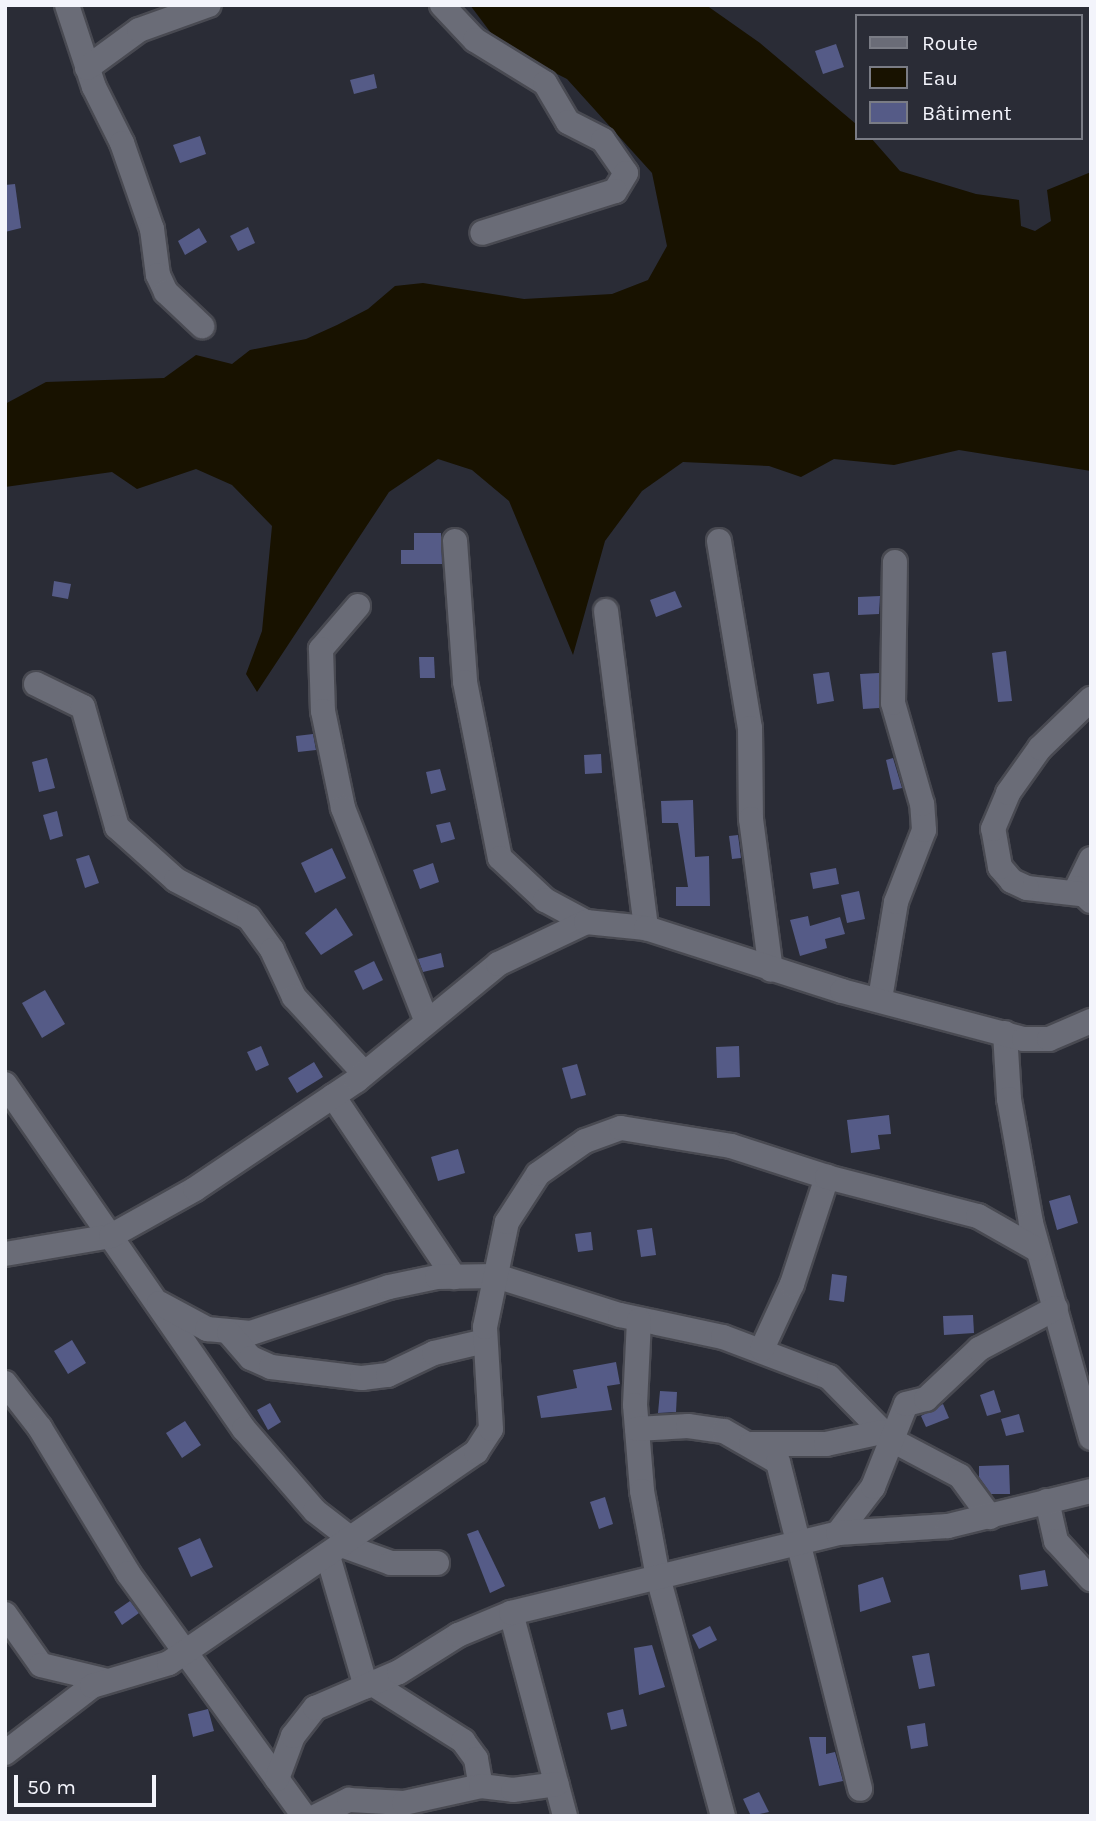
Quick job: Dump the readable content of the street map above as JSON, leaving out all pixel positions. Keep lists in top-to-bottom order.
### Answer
{
  "legend": ["Route", "Eau", "Bâtiment"],
  "scale_bar": "50 m"
}
